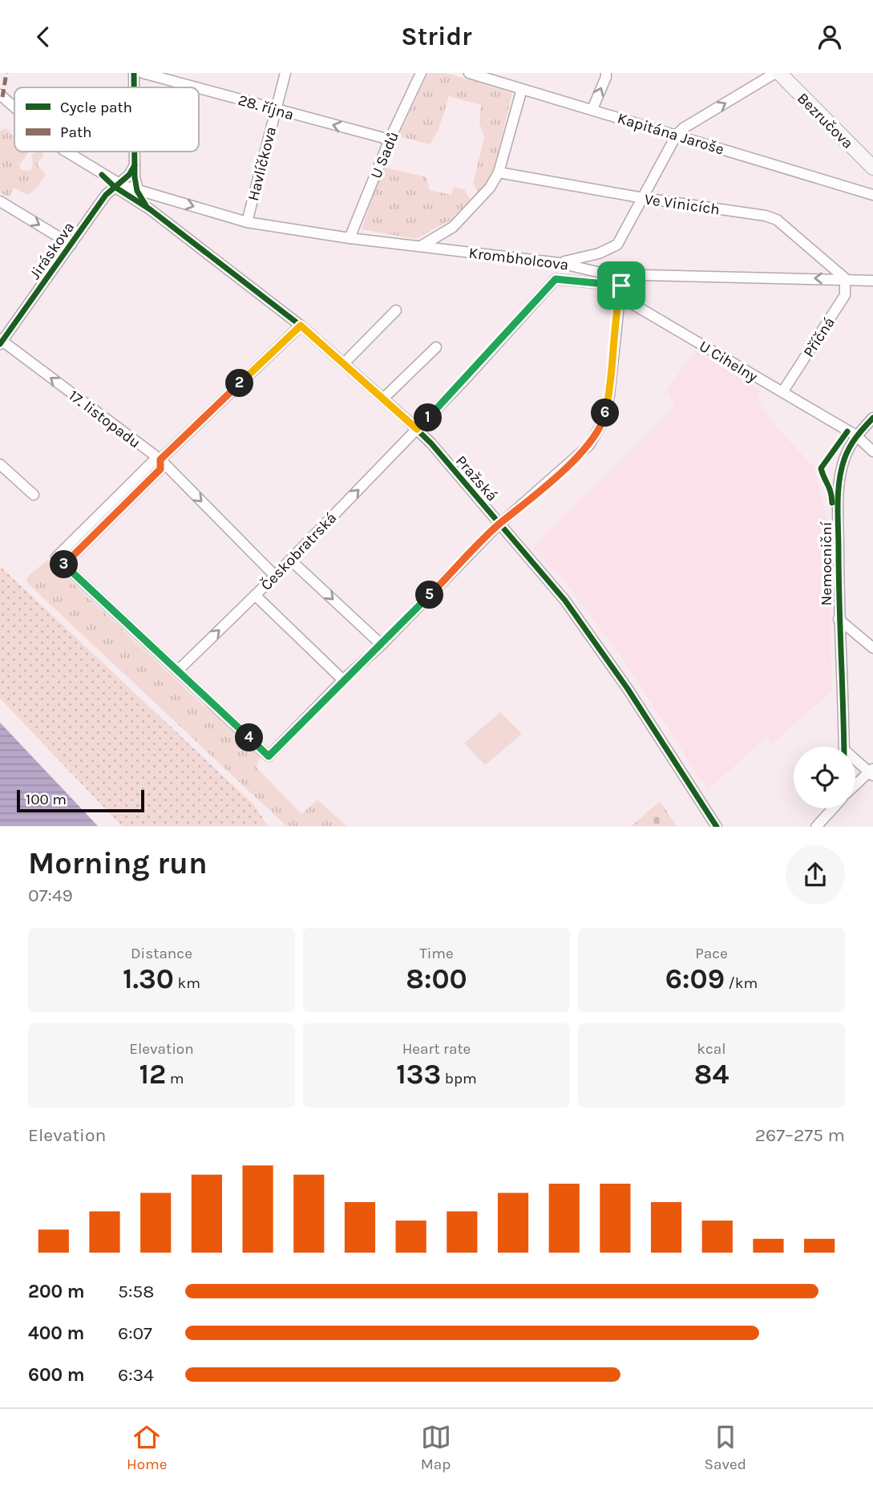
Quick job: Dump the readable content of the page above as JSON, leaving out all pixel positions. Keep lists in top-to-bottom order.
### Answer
{
  "streets": {
    "street": [
      "28. října",
      "Bezručova",
      "Kapitána Jaroše",
      "U Sadů",
      "Havlíčkova",
      "Ve Vinicích",
      "Jiráskova",
      "Krombholcova",
      "Příčná",
      "U Cihelny",
      "17. listopadu",
      "Pražská",
      "Českobratrská",
      "Nemocniční"
    ]
  },
  "crossings": [
    ["28. října", "U Sadů"],
    ["28. října", "Havlíčkova"],
    ["U Sadů", "Krombholcova"],
    ["Havlíčkova", "Krombholcova"],
    ["Ve Vinicích", "Krombholcova"],
    ["Ve Vinicích", "Příčná"],
    ["Jiráskova", "17. listopadu"],
    ["Jiráskova", "Pražská"],
    ["Krombholcova", "Příčná"],
    ["Krombholcova", "U Cihelny"],
    ["Krombholcova", "Pražská"],
    ["Krombholcova", "Českobratrská"],
    ["Příčná", "U Cihelny"],
    ["U Cihelny", "Českobratrská"],
    ["U Cihelny", "Nemocniční"],
    ["17. listopadu", "Českobratrská"],
    ["Pražská", "Českobratrská"]
  ],
  "one_way": ["28. října", "Českobratrská"],
  "legend": ["Cycle path", "Path"],
  "scale_bar": "100 m",
  "page": {
    "header": "Stridr",
    "pins": [
      "2",
      "6",
      "1",
      "3",
      "5",
      "4"
    ],
    "scale": "100 m",
    "heading": ["Morning run", "07:49"],
    "stats": [
      ["Distance", "1.30 km"],
      ["Time", "8:00"],
      ["Pace", "6:09 /km"],
      ["Elevation", "12 m"],
      ["Heart rate", "133 bpm"],
      ["kcal", "84"]
    ],
    "chart": ["Elevation", "267–275 m"],
    "list": [
      {
        "name": "200 m",
        "note": "5:58"
      },
      {
        "name": "400 m",
        "note": "6:07"
      },
      {
        "name": "600 m",
        "note": "6:34"
      }
    ],
    "tabs": ["Home", "Map", "Saved"]
  }
}
